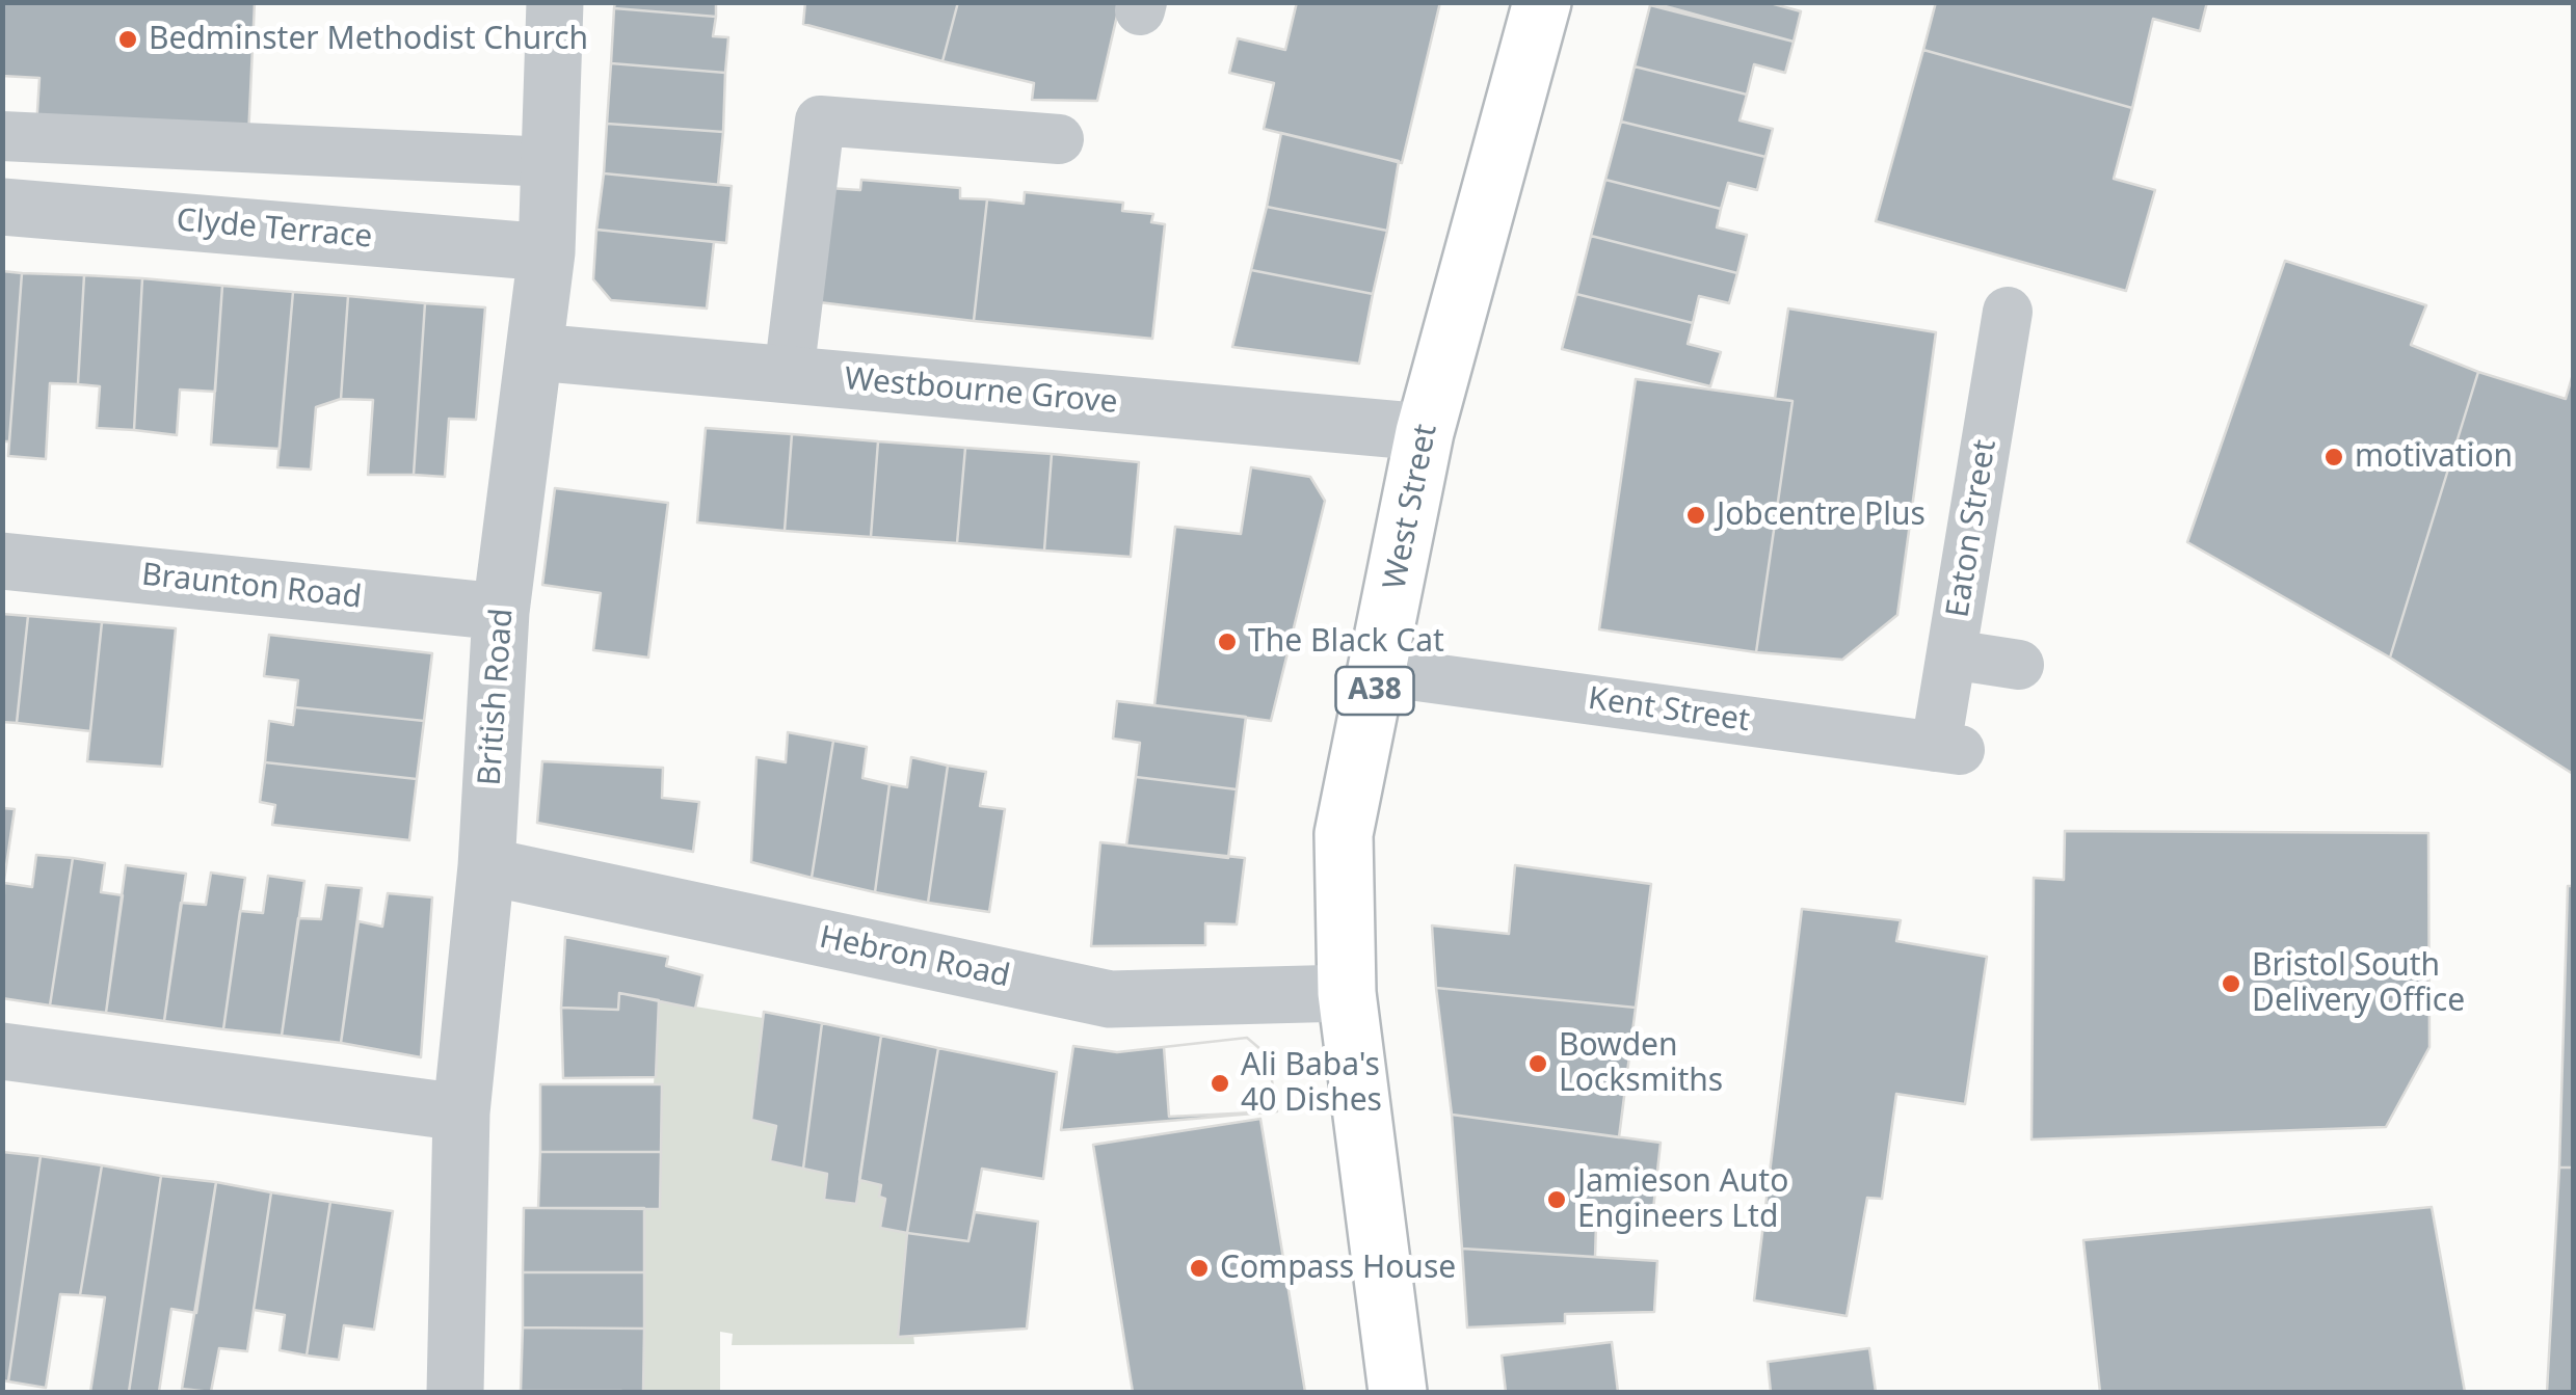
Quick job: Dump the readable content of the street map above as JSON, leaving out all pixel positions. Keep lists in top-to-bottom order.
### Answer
{
  "streets": {
    "highway": ["West Street", "A38"],
    "street": [
      "Clyde Terrace",
      "Westbourne Grove",
      "Braunton Road",
      "British Road",
      "Hebron Road"
    ],
    "lane": ["Eaton Street", "Kent Street"]
  },
  "crossings": [
    ["Clyde Terrace", "British Road"],
    ["Westbourne Grove", "West Street"],
    ["Westbourne Grove", "British Road"],
    ["West Street", "Kent Street"],
    ["West Street", "Hebron Road"],
    ["Eaton Street", "Kent Street"],
    ["Braunton Road", "British Road"],
    ["British Road", "Hebron Road"]
  ],
  "places": [
    "Bedminster Methodist Church",
    "motivation",
    "Jobcentre Plus",
    "The Black Cat",
    "Bristol South Delivery Office",
    "Bowden Locksmiths",
    "Ali Baba's 40 Dishes",
    "Jamieson Auto Engineers Ltd",
    "Compass House"
  ]
}
